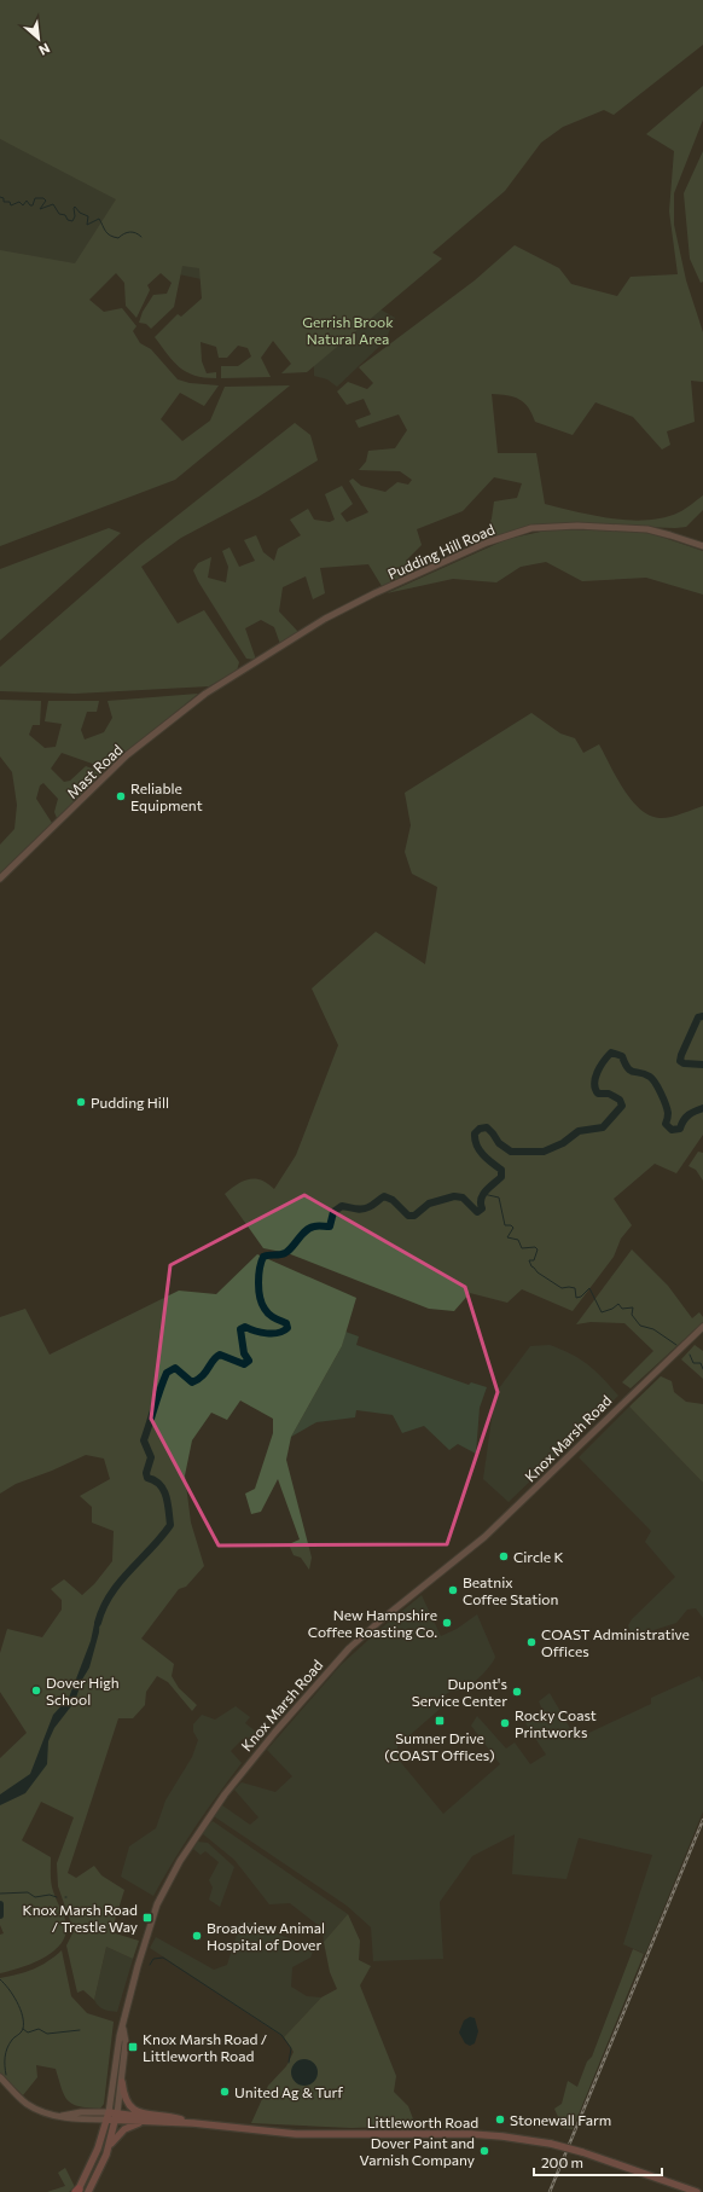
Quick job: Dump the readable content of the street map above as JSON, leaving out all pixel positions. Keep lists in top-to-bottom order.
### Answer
{
  "streets": {
    "main road": [
      "Pudding Hill Road",
      "Mast Road",
      "Knox Marsh Road",
      "Littleworth Road"
    ]
  },
  "crossings": [
    ["Pudding Hill Road", "Mast Road"],
    ["Knox Marsh Road", "Littleworth Road"]
  ],
  "parks": ["Gerrish Brook Natural Area"],
  "places": {
    "other": [
      "Reliable Equipment",
      "Pudding Hill",
      "Circle K",
      "Beatnix Coffee Station",
      "New Hampshire Coffee Roasting Co.",
      "COAST Administrative Offices",
      "Dover High School",
      "Dupont's Service Center",
      "Rocky Coast Printworks",
      "Broadview Animal Hospital of Dover",
      "United Ag & Turf",
      "Stonewall Farm",
      "Dover Paint and Varnish Company"
    ],
    "transit": ["Sumner Drive (COAST Offices)", "Knox Marsh Road / Trestle Way", "Knox Marsh Road / Littleworth Road"]
  },
  "scale_bar": "200 m",
  "north": "bottom right"
}
